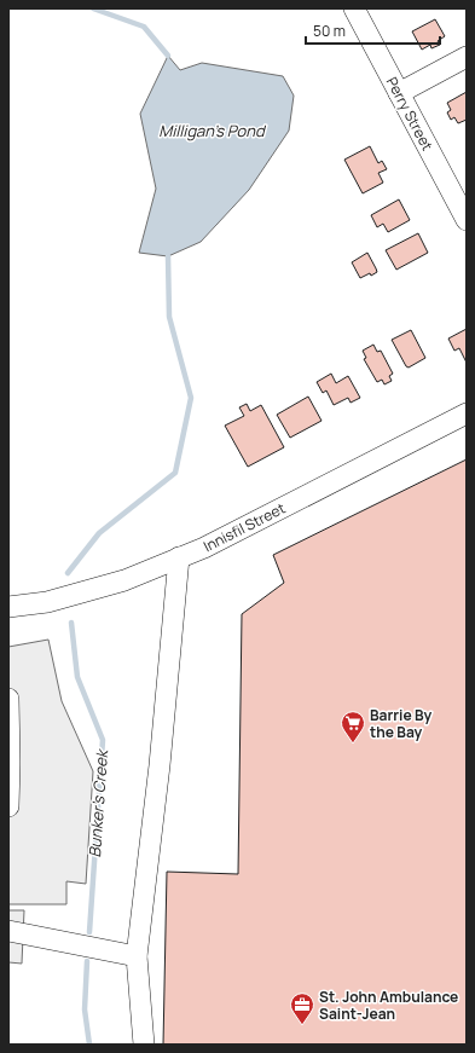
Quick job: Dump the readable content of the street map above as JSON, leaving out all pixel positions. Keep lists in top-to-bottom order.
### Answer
{
  "streets": {
    "street": ["Perry Street", "Innisfil Street"]
  },
  "water": ["Milligan's Pond", "Bunker's Creek"],
  "places": {
    "supermarket": ["Barrie By the Bay"],
    "office": ["St. John Ambulance Saint-Jean"]
  },
  "scale_bar": "50 m"
}
